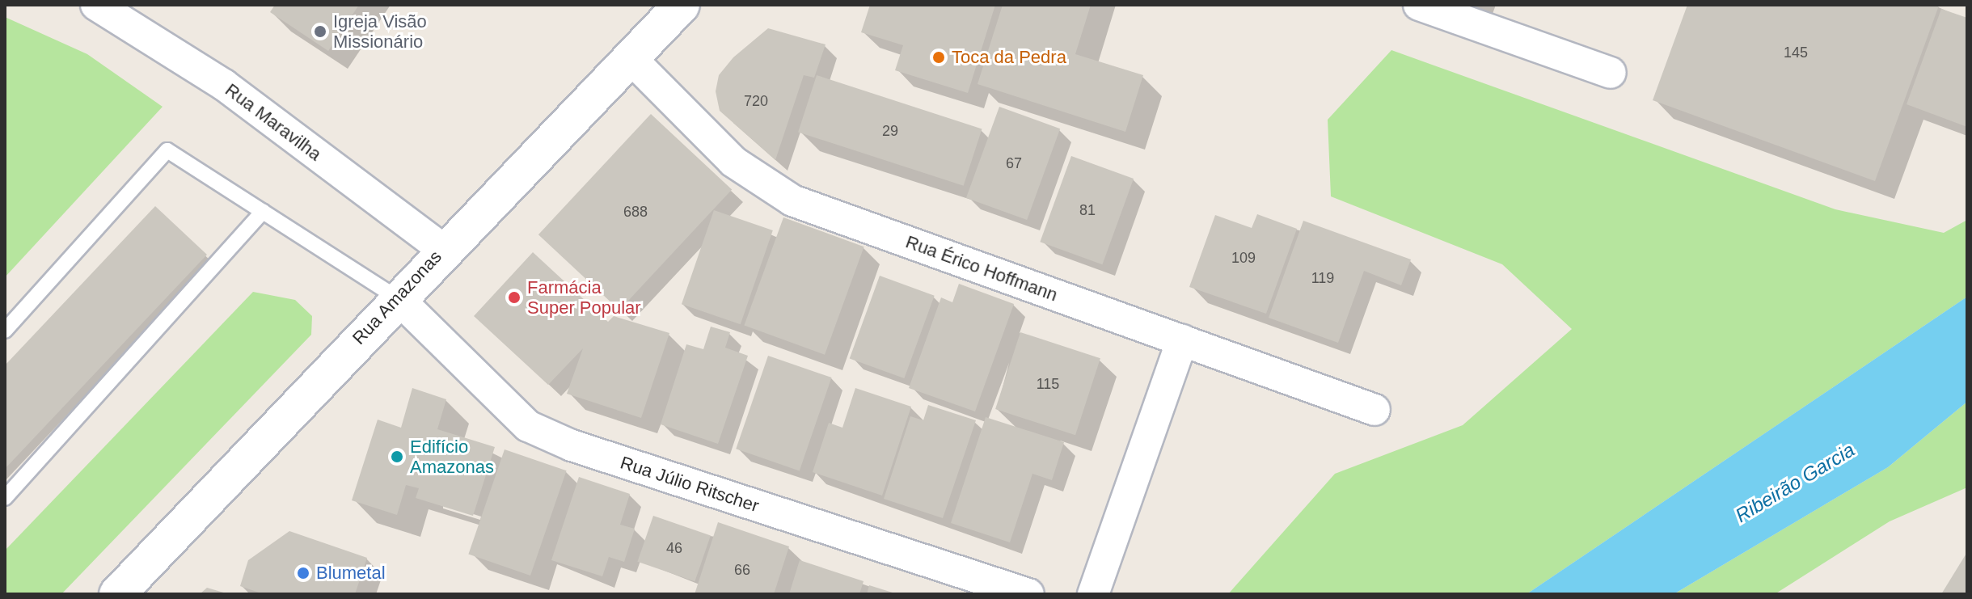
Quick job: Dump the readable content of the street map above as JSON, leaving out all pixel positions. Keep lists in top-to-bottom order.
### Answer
{
  "streets": {
    "main road": ["Rua Amazonas"],
    "street": ["Rua Maravilha", "Rua Érico Hoffmann", "Rua Júlio Ritscher"]
  },
  "crossings": [
    ["Rua Maravilha", "Rua Amazonas"],
    ["Rua Érico Hoffmann", "Rua Amazonas"],
    ["Rua Amazonas", "Rua Júlio Ritscher"]
  ],
  "water": ["Ribeirão Garcia"],
  "places": [
    "Igreja Visão Missionário",
    "Toca da Pedra",
    "Farmácia Super Popular",
    "Edifício Amazonas",
    "Blumetal"
  ],
  "house_numbers": [
    "145",
    "720",
    "29",
    "67",
    "81",
    "688",
    "109",
    "119",
    "115",
    "46",
    "66"
  ]
}
